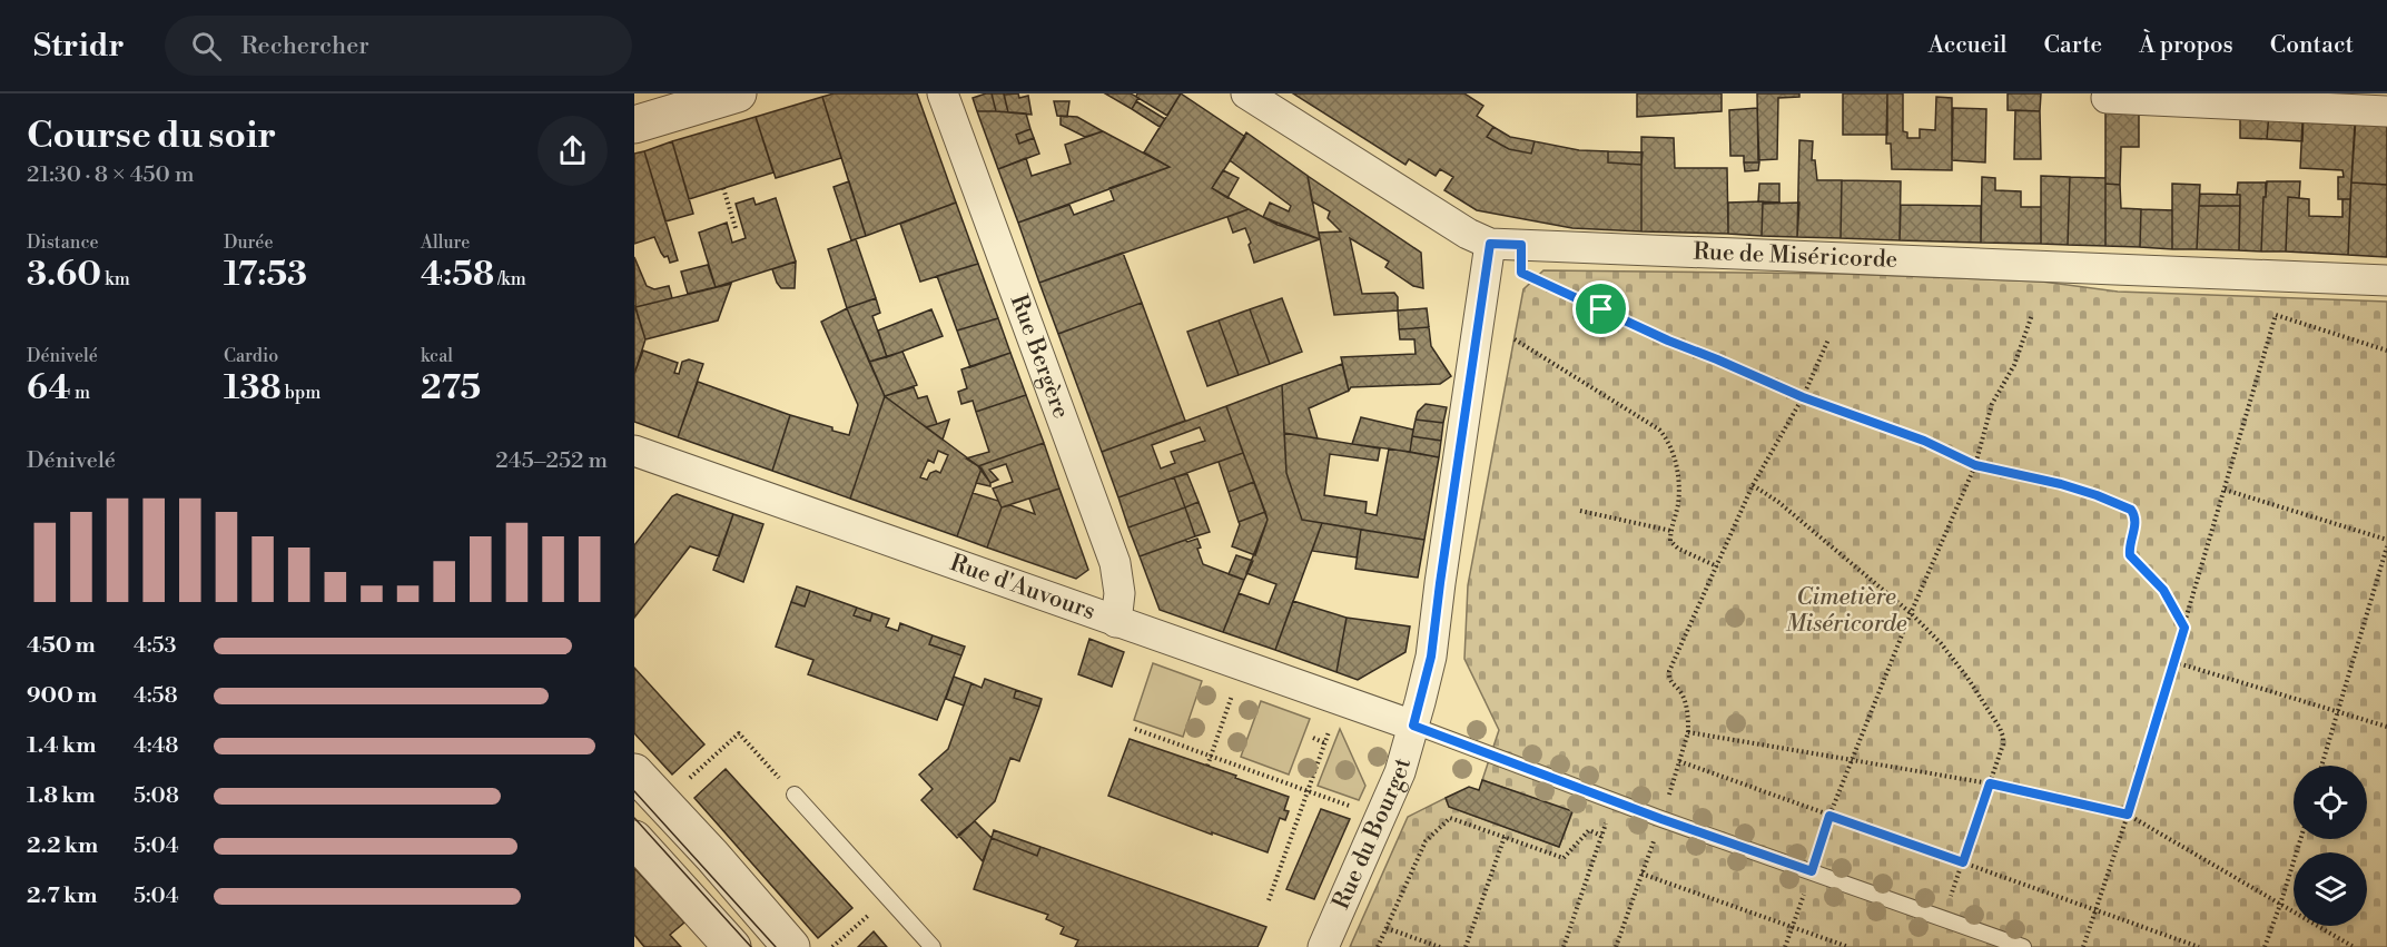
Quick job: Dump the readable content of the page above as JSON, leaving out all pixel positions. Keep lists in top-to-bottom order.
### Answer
{
  "streets": {
    "street": [
      "Rue de Miséricorde",
      "Rue Bergère",
      "Rue d'Auvours",
      "Rue du Bourget"
    ]
  },
  "crossings": [
    ["Rue de Miséricorde", "Rue du Bourget"],
    ["Rue Bergère", "Rue d'Auvours"],
    ["Rue d'Auvours", "Rue du Bourget"]
  ],
  "parks": ["Cimetière Miséricorde"],
  "page": {
    "header": "Stridr",
    "search": "Rechercher",
    "nav": [
      "Accueil",
      "Carte",
      "À propos",
      "Contact"
    ],
    "heading": ["Course du soir", "21:30 · 8 × 450 m"],
    "stats": [
      ["Distance", "3.60 km"],
      ["Durée", "17:53"],
      ["Allure", "4:58 /km"],
      ["Dénivelé", "64 m"],
      ["Cardio", "138 bpm"],
      ["kcal", "275"]
    ],
    "chart": ["Dénivelé", "245–252 m"],
    "list": [
      {
        "name": "450 m",
        "note": "4:53"
      },
      {
        "name": "900 m",
        "note": "4:58"
      },
      {
        "name": "1.4 km",
        "note": "4:48"
      },
      {
        "name": "1.8 km",
        "note": "5:08"
      },
      {
        "name": "2.2 km",
        "note": "5:04"
      },
      {
        "name": "2.7 km",
        "note": "5:04"
      }
    ]
  }
}
